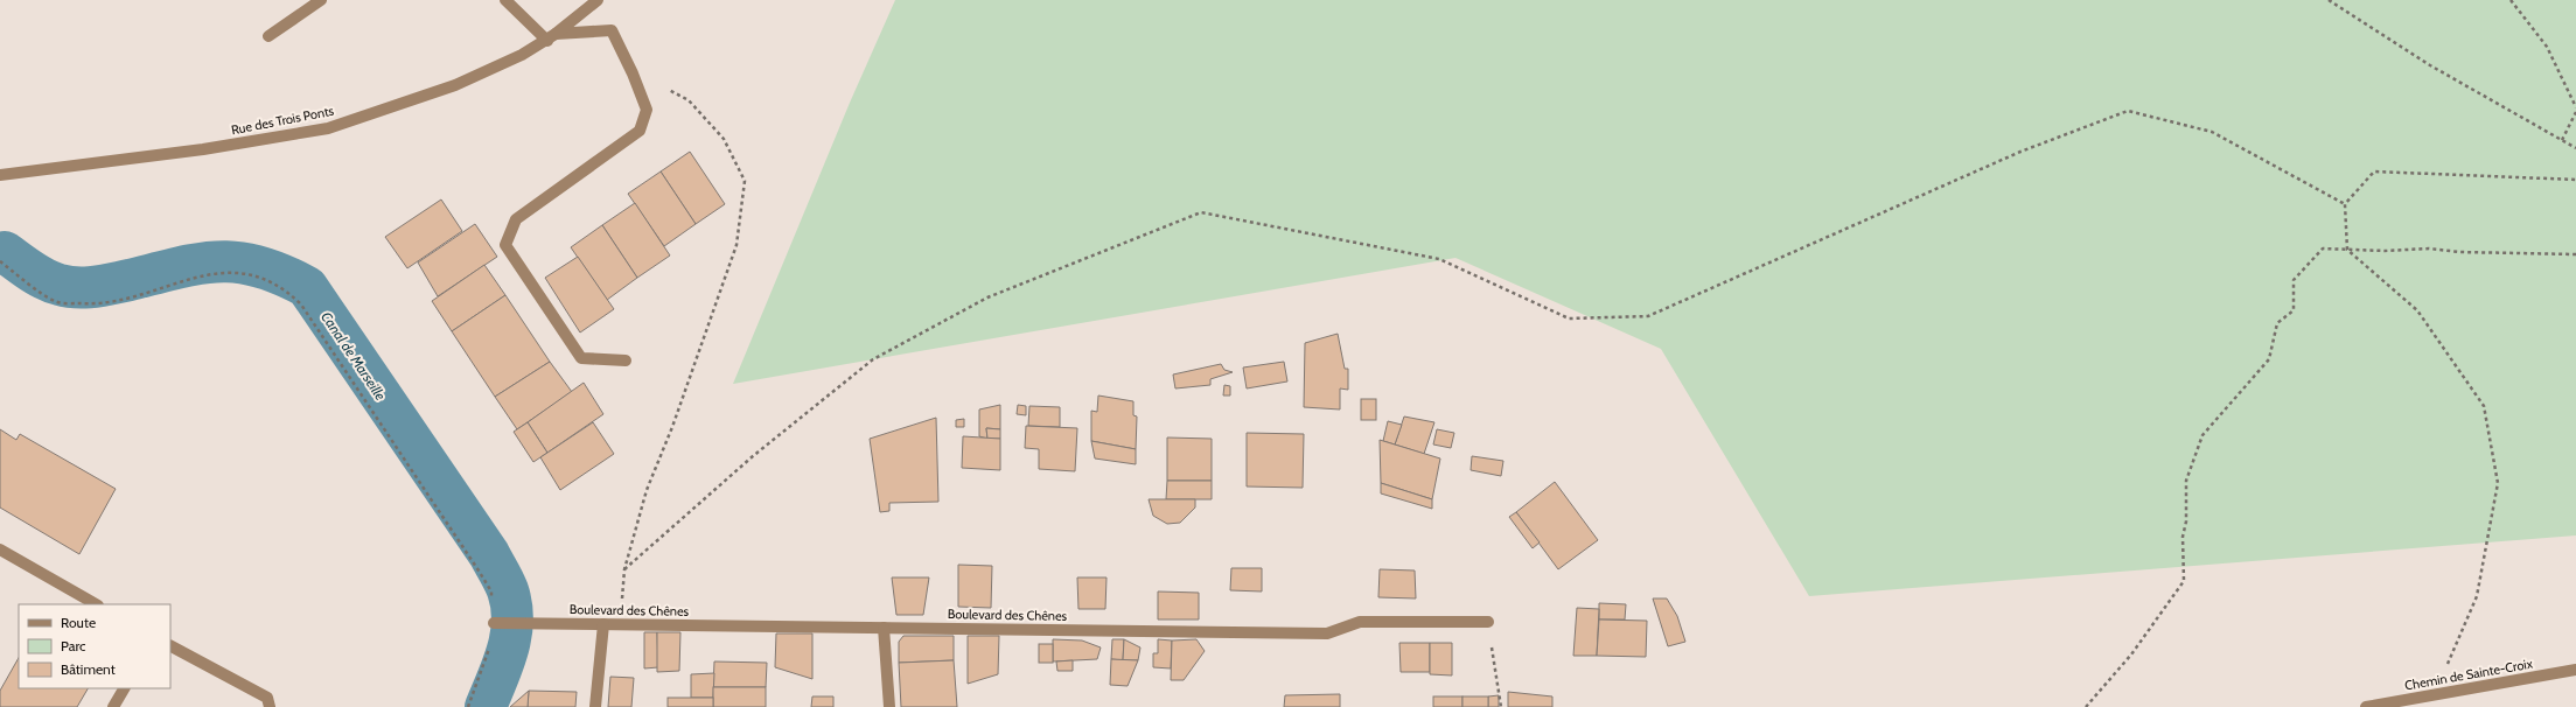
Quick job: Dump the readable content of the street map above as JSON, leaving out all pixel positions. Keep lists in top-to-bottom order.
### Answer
{
  "streets": {
    "street": ["Rue des Trois Ponts", "Boulevard des Chênes", "Chemin de Sainte-Croix"]
  },
  "water": ["Canal de Marseille"],
  "legend": ["Route", "Parc", "Bâtiment"]
}
